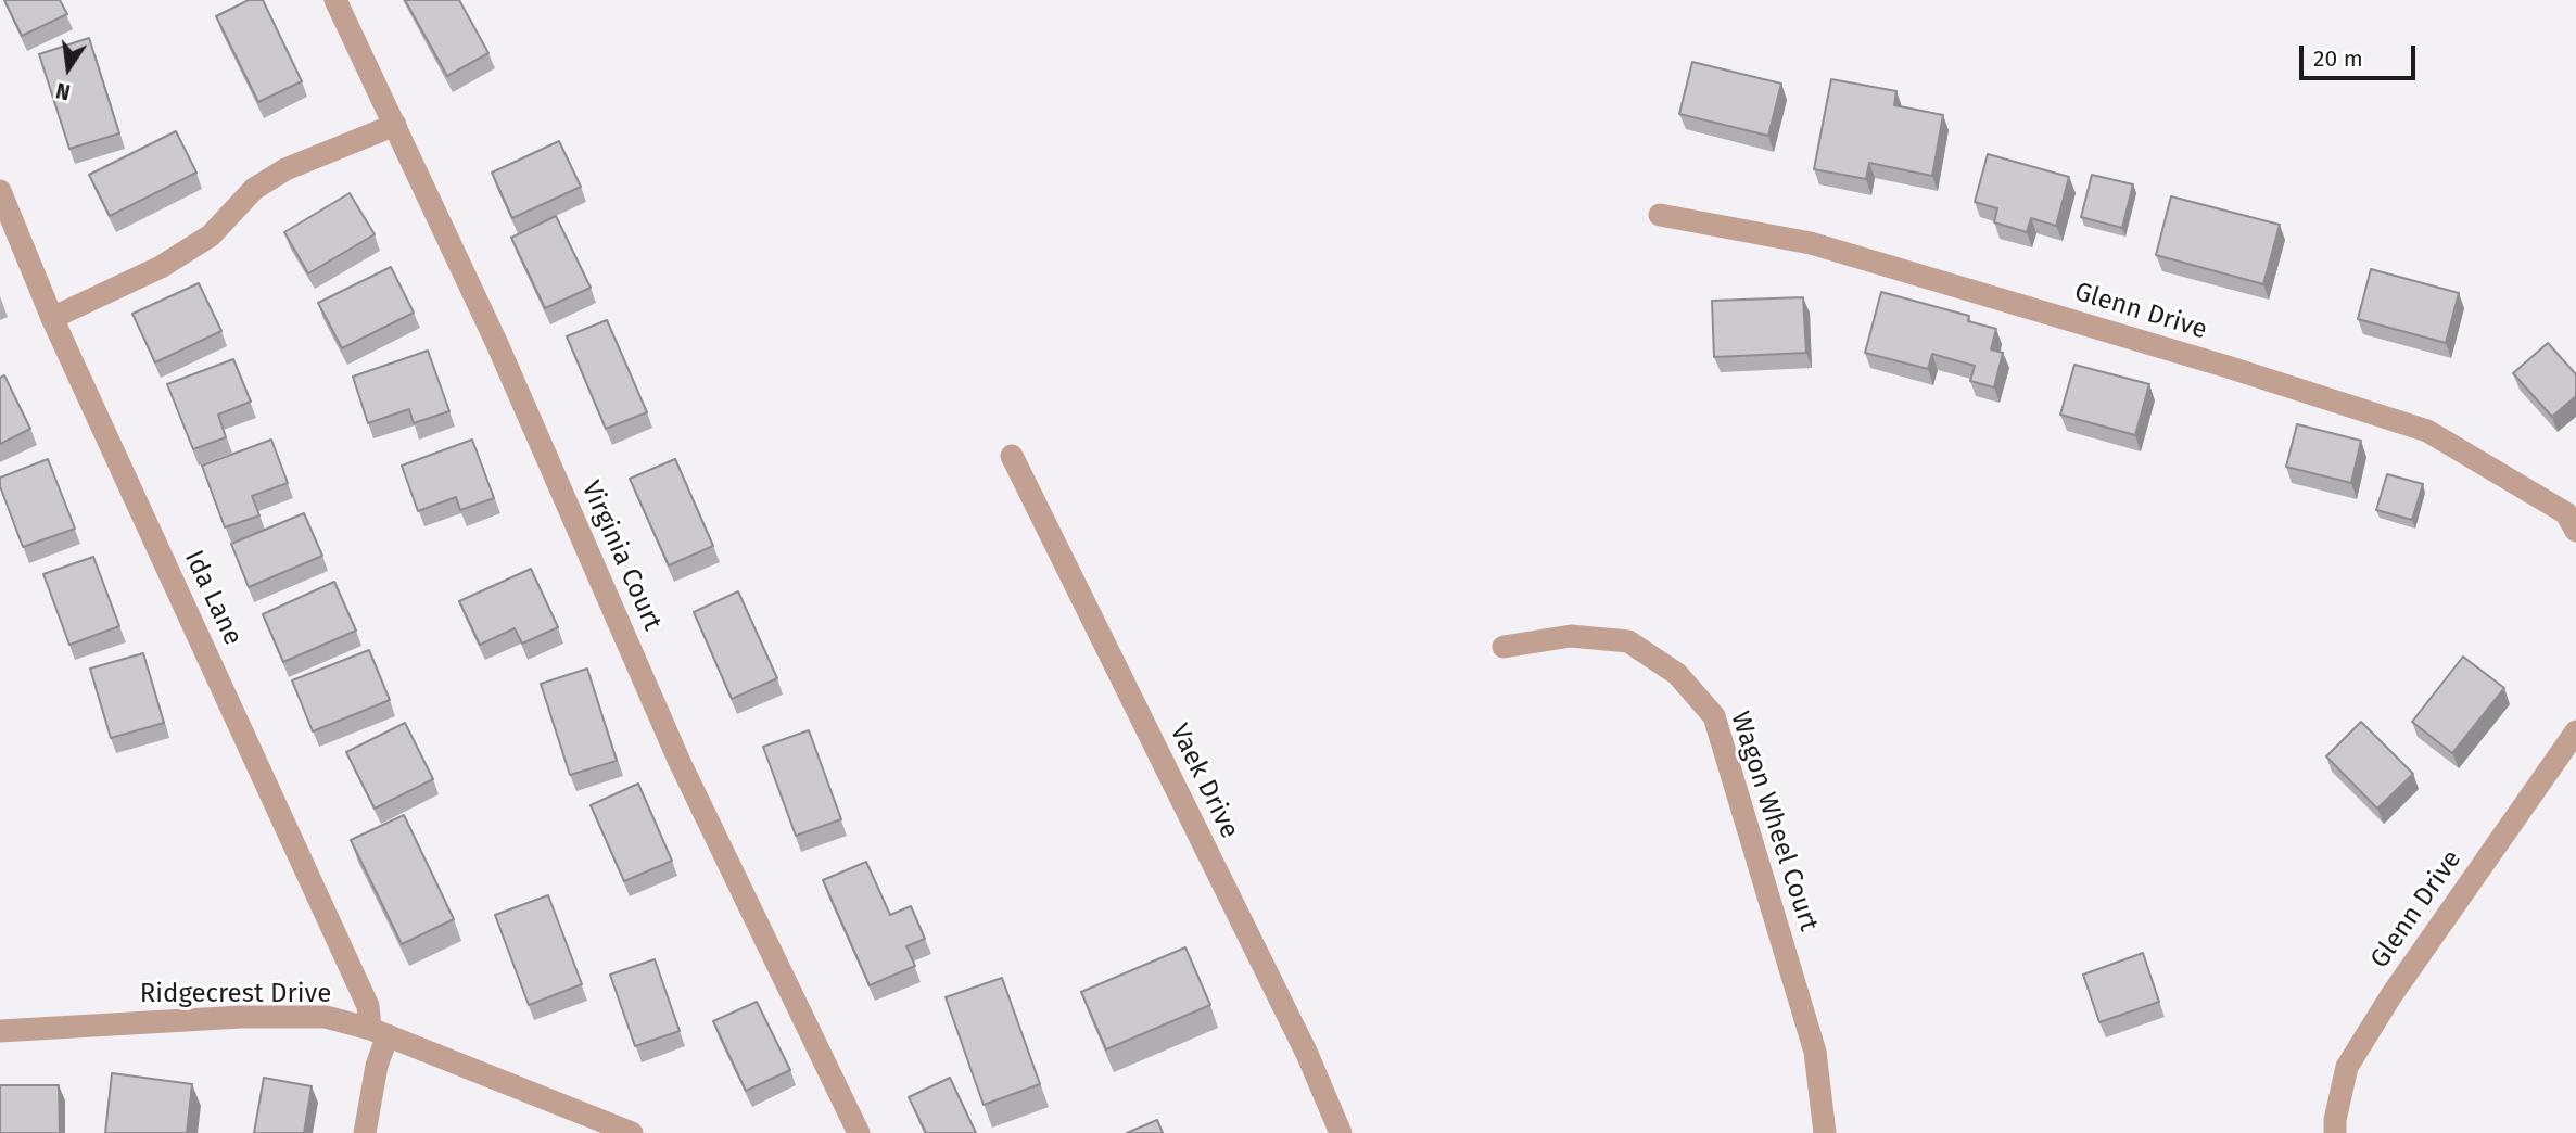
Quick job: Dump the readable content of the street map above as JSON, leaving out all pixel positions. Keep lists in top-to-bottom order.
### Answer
{
  "streets": {
    "street": [
      "Glenn Drive",
      "Virginia Court",
      "Ida Lane",
      "Vaek Drive",
      "Wagon Wheel Court",
      "Ridgecrest Drive"
    ]
  },
  "crossings": [
    ["Ida Lane", "Ridgecrest Drive"]
  ],
  "scale_bar": "20 m",
  "north": "bottom"
}
